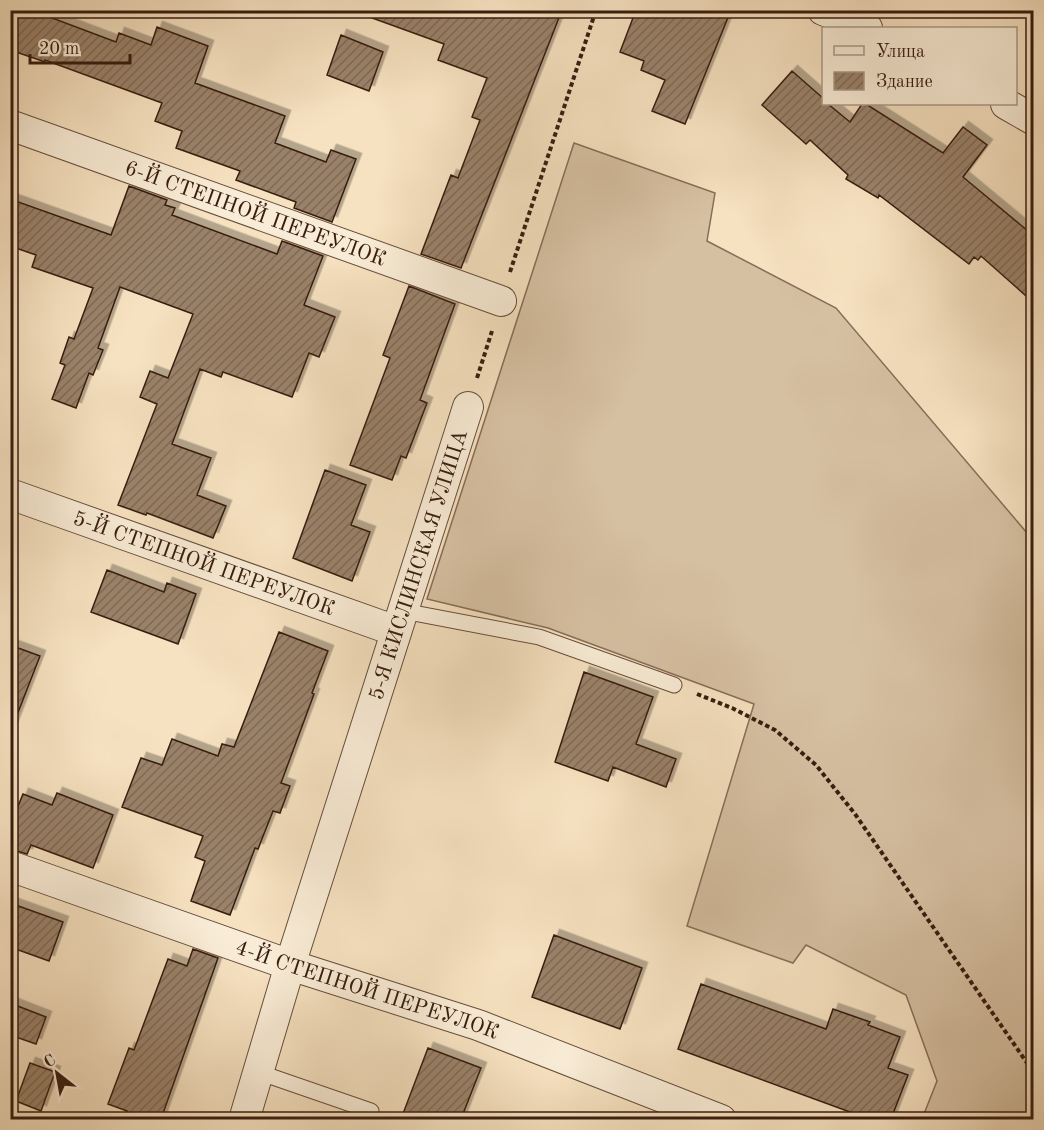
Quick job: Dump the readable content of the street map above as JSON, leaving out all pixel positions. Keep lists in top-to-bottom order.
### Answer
{
  "streets": {
    "street": [
      "6-Й СТЕПНОЙ ПЕРЕУЛОК",
      "5-Й СТЕПНОЙ ПЕРЕУЛОК",
      "5-Я КИСЛИНСКАЯ УЛИЦА",
      "4-Й СТЕПНОЙ ПЕРЕУЛОК"
    ]
  },
  "crossings": [
    ["6-Й СТЕПНОЙ ПЕРЕУЛОК", "5-Я КИСЛИНСКАЯ УЛИЦА"],
    ["5-Й СТЕПНОЙ ПЕРЕУЛОК", "5-Я КИСЛИНСКАЯ УЛИЦА"],
    ["5-Я КИСЛИНСКАЯ УЛИЦА", "4-Й СТЕПНОЙ ПЕРЕУЛОК"]
  ],
  "legend": ["Улица", "Здание"],
  "scale_bar": "20 m",
  "north": "top left"
}
